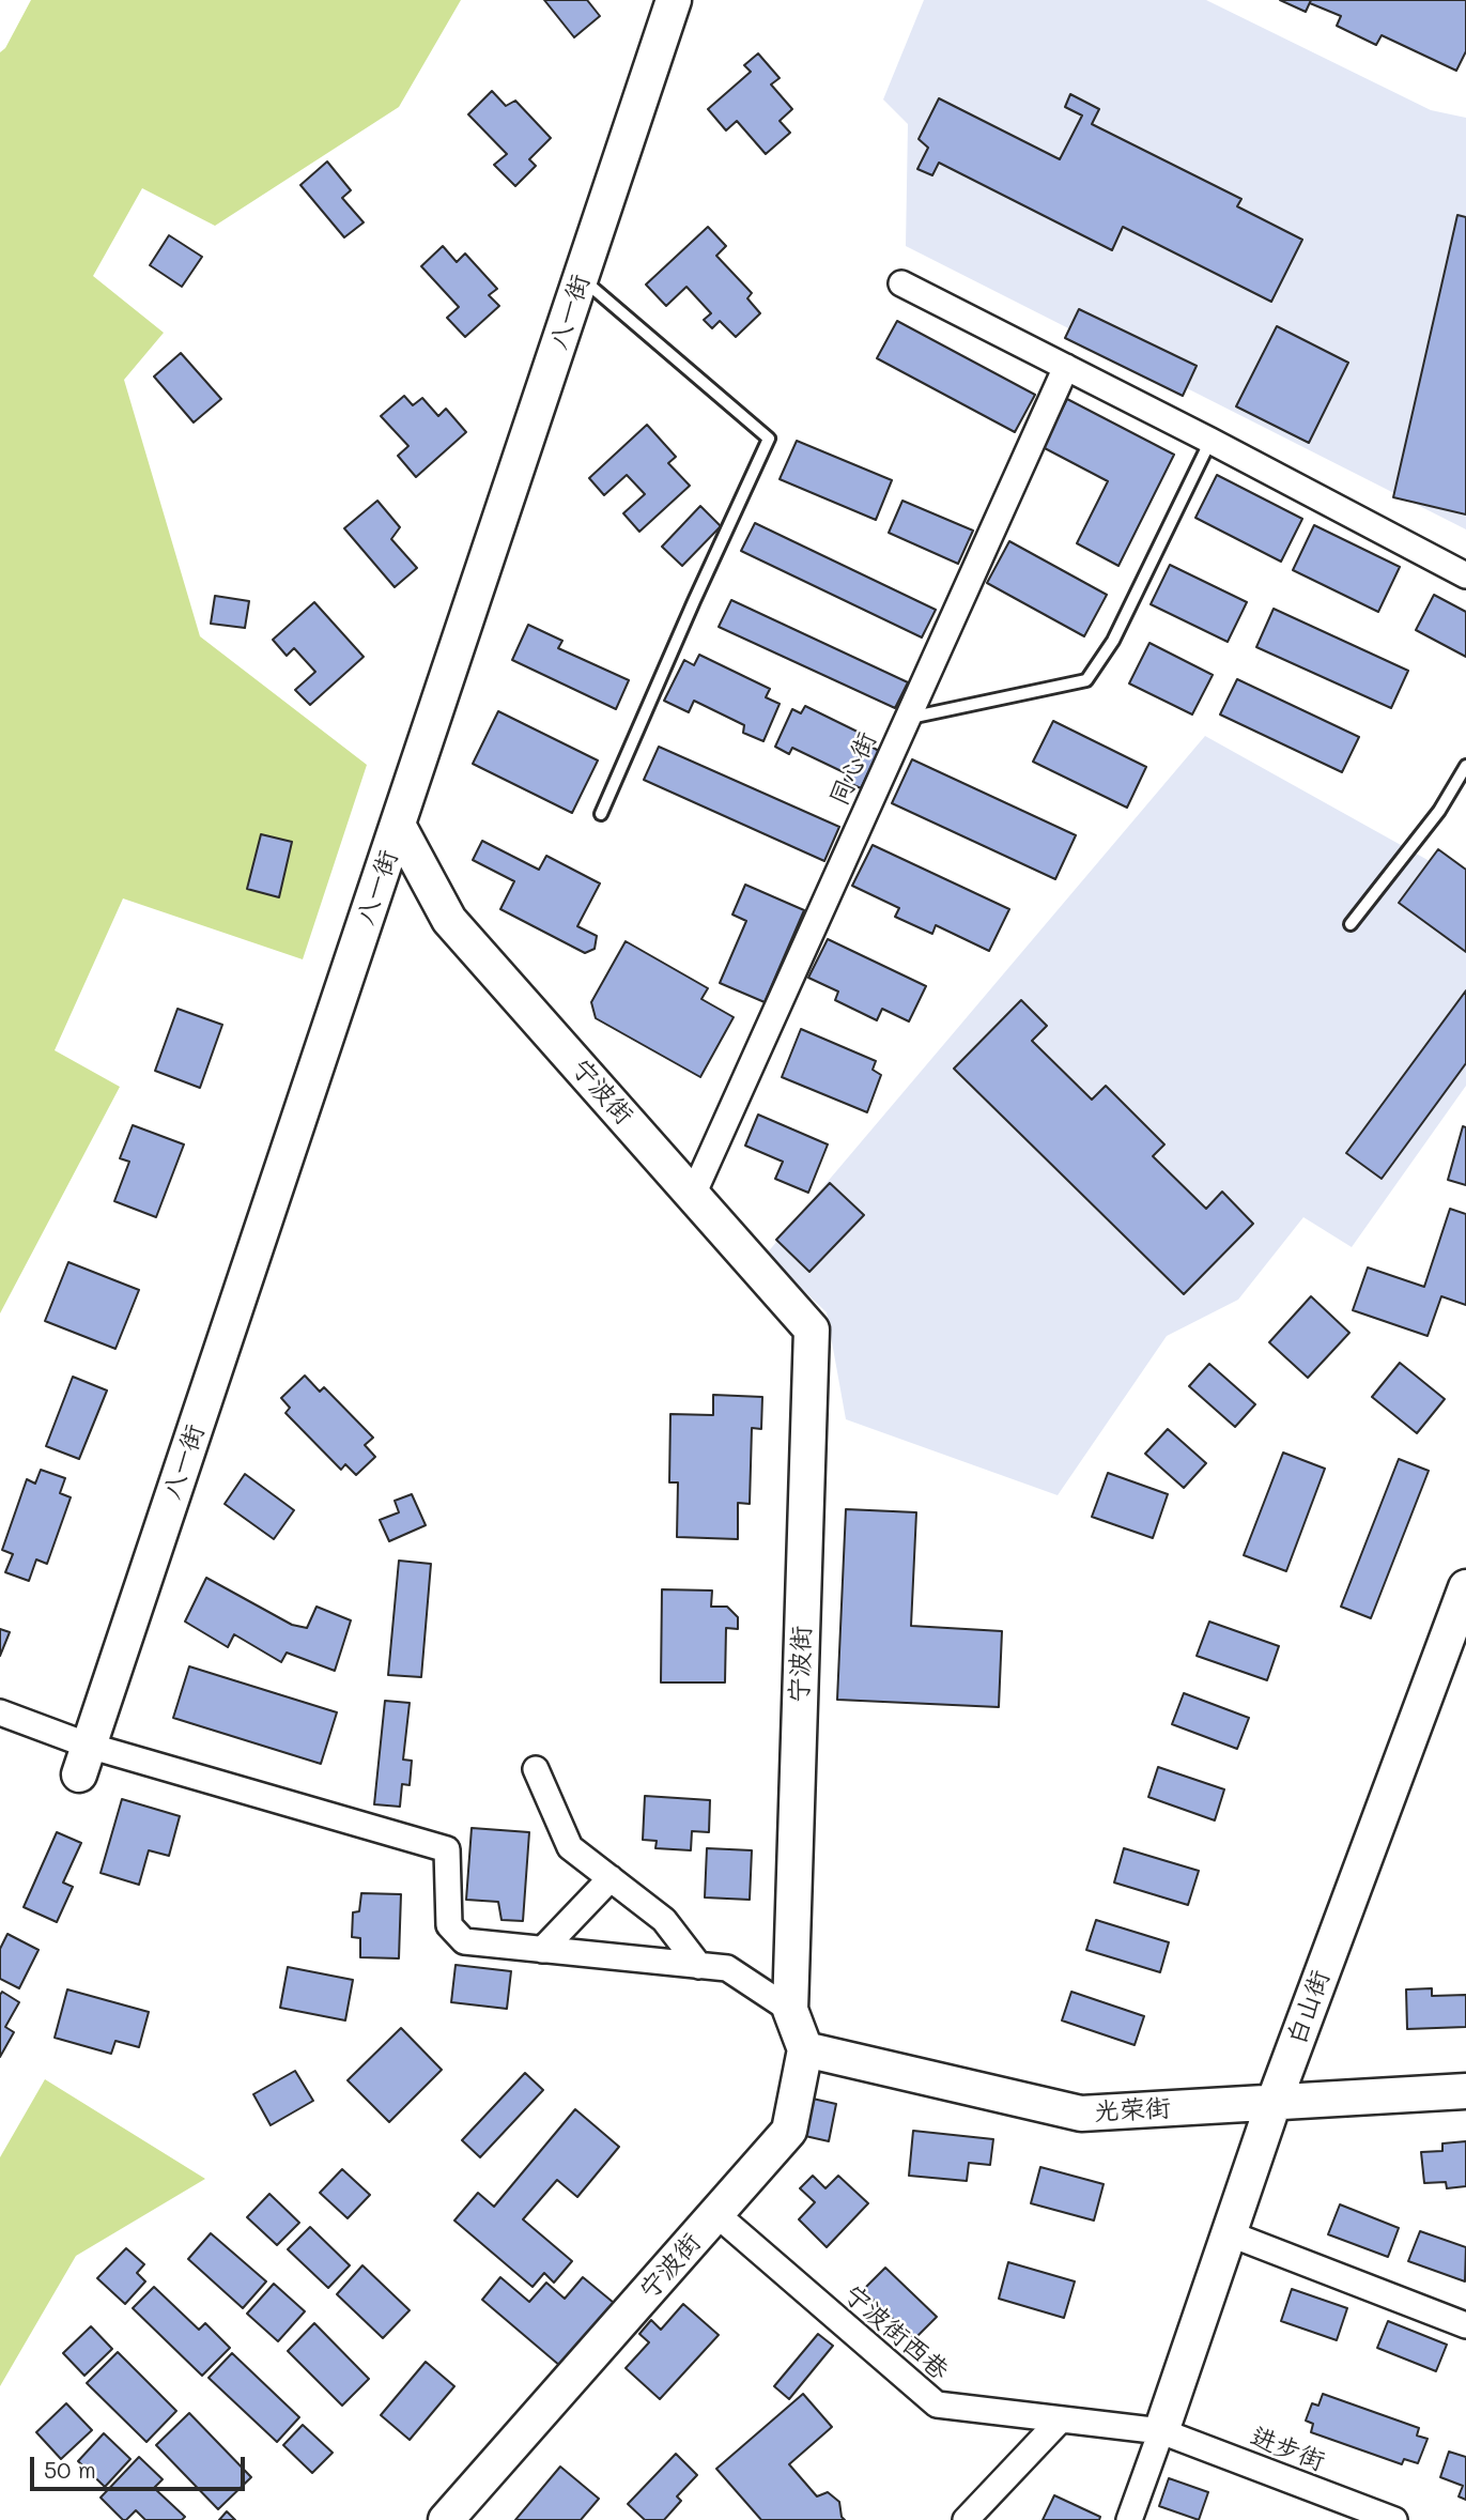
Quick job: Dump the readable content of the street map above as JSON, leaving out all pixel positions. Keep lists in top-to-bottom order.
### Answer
{
  "streets": {
    "street": [
      "八一街",
      "同心街",
      "宁波街",
      "白山街",
      "光荣街",
      "宁波街西巷",
      "进步街"
    ]
  },
  "crossings": [
    ["八一街", "宁波街"],
    ["同心街", "宁波街"],
    ["宁波街", "光荣街"],
    ["宁波街", "宁波街西巷"],
    ["白山街", "光荣街"],
    ["白山街", "宁波街西巷"],
    ["白山街", "进步街"],
    ["宁波街西巷", "进步街"]
  ],
  "scale_bar": "50 m"
}
